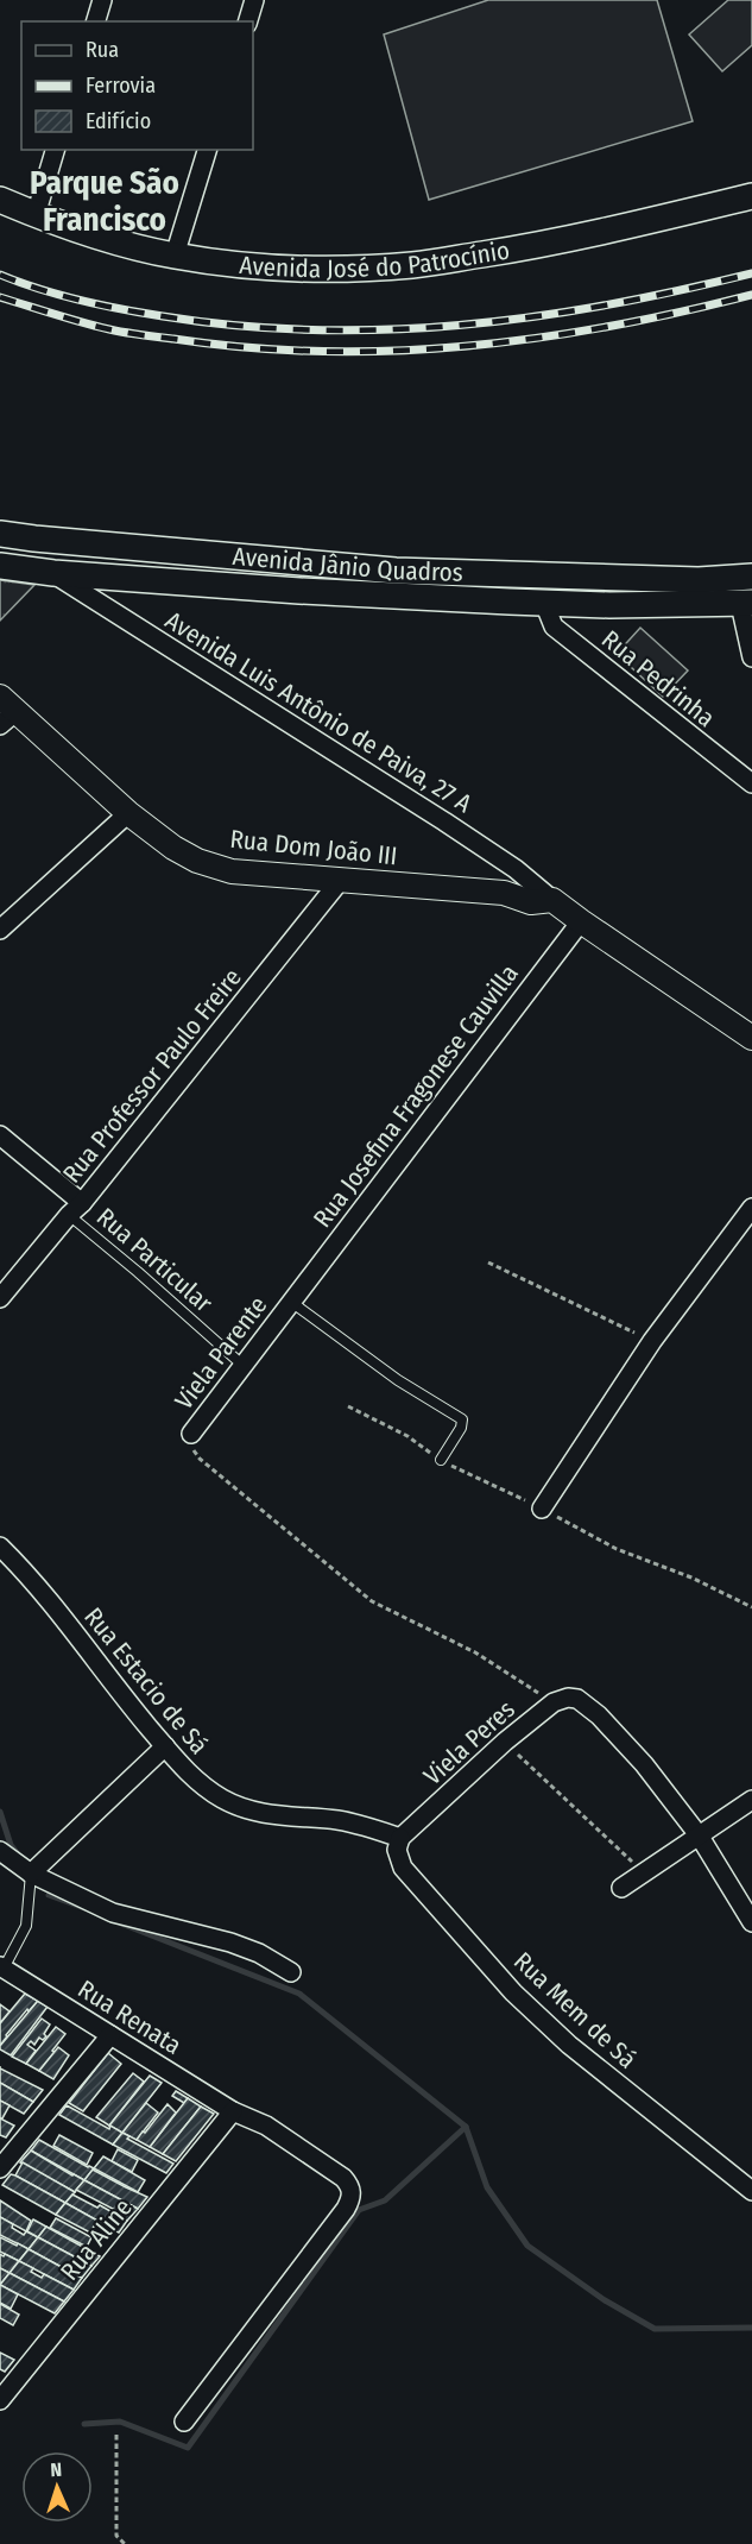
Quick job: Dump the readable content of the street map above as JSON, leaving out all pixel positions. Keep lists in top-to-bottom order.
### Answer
{
  "streets": {
    "main road": ["Avenida José do Patrocínio", "Avenida Jânio Quadros"],
    "street": [
      "Rua Pedrinha",
      "Avenida Luis Antônio de Paiva, 27 A",
      "Rua Dom João III",
      "Rua Professor Paulo Freire",
      "Rua Josefina Fragonese Cauvilla",
      "Viela Parente",
      "Rua Estacio de Sá",
      "Viela Peres",
      "Rua Mem de Sá",
      "Rua Renata",
      "Rua Aline"
    ],
    "lane": ["Rua Particular"]
  },
  "crossings": [
    ["Avenida Jânio Quadros", "Rua Pedrinha"],
    ["Avenida Jânio Quadros", "Avenida Luis Antônio de Paiva, 27 A"],
    ["Avenida Luis Antônio de Paiva, 27 A", "Rua Dom João III"],
    ["Rua Dom João III", "Rua Professor Paulo Freire"],
    ["Rua Professor Paulo Freire", "Rua Particular"],
    ["Rua Josefina Fragonese Cauvilla", "Viela Parente"],
    ["Rua Particular", "Viela Parente"],
    ["Rua Estacio de Sá", "Viela Peres"],
    ["Rua Estacio de Sá", "Rua Mem de Sá"],
    ["Viela Peres", "Rua Mem de Sá"],
    ["Rua Renata", "Rua Aline"]
  ],
  "districts": ["Parque São Francisco"],
  "legend": ["Rua", "Ferrovia", "Edifício"],
  "north": "top"
}
